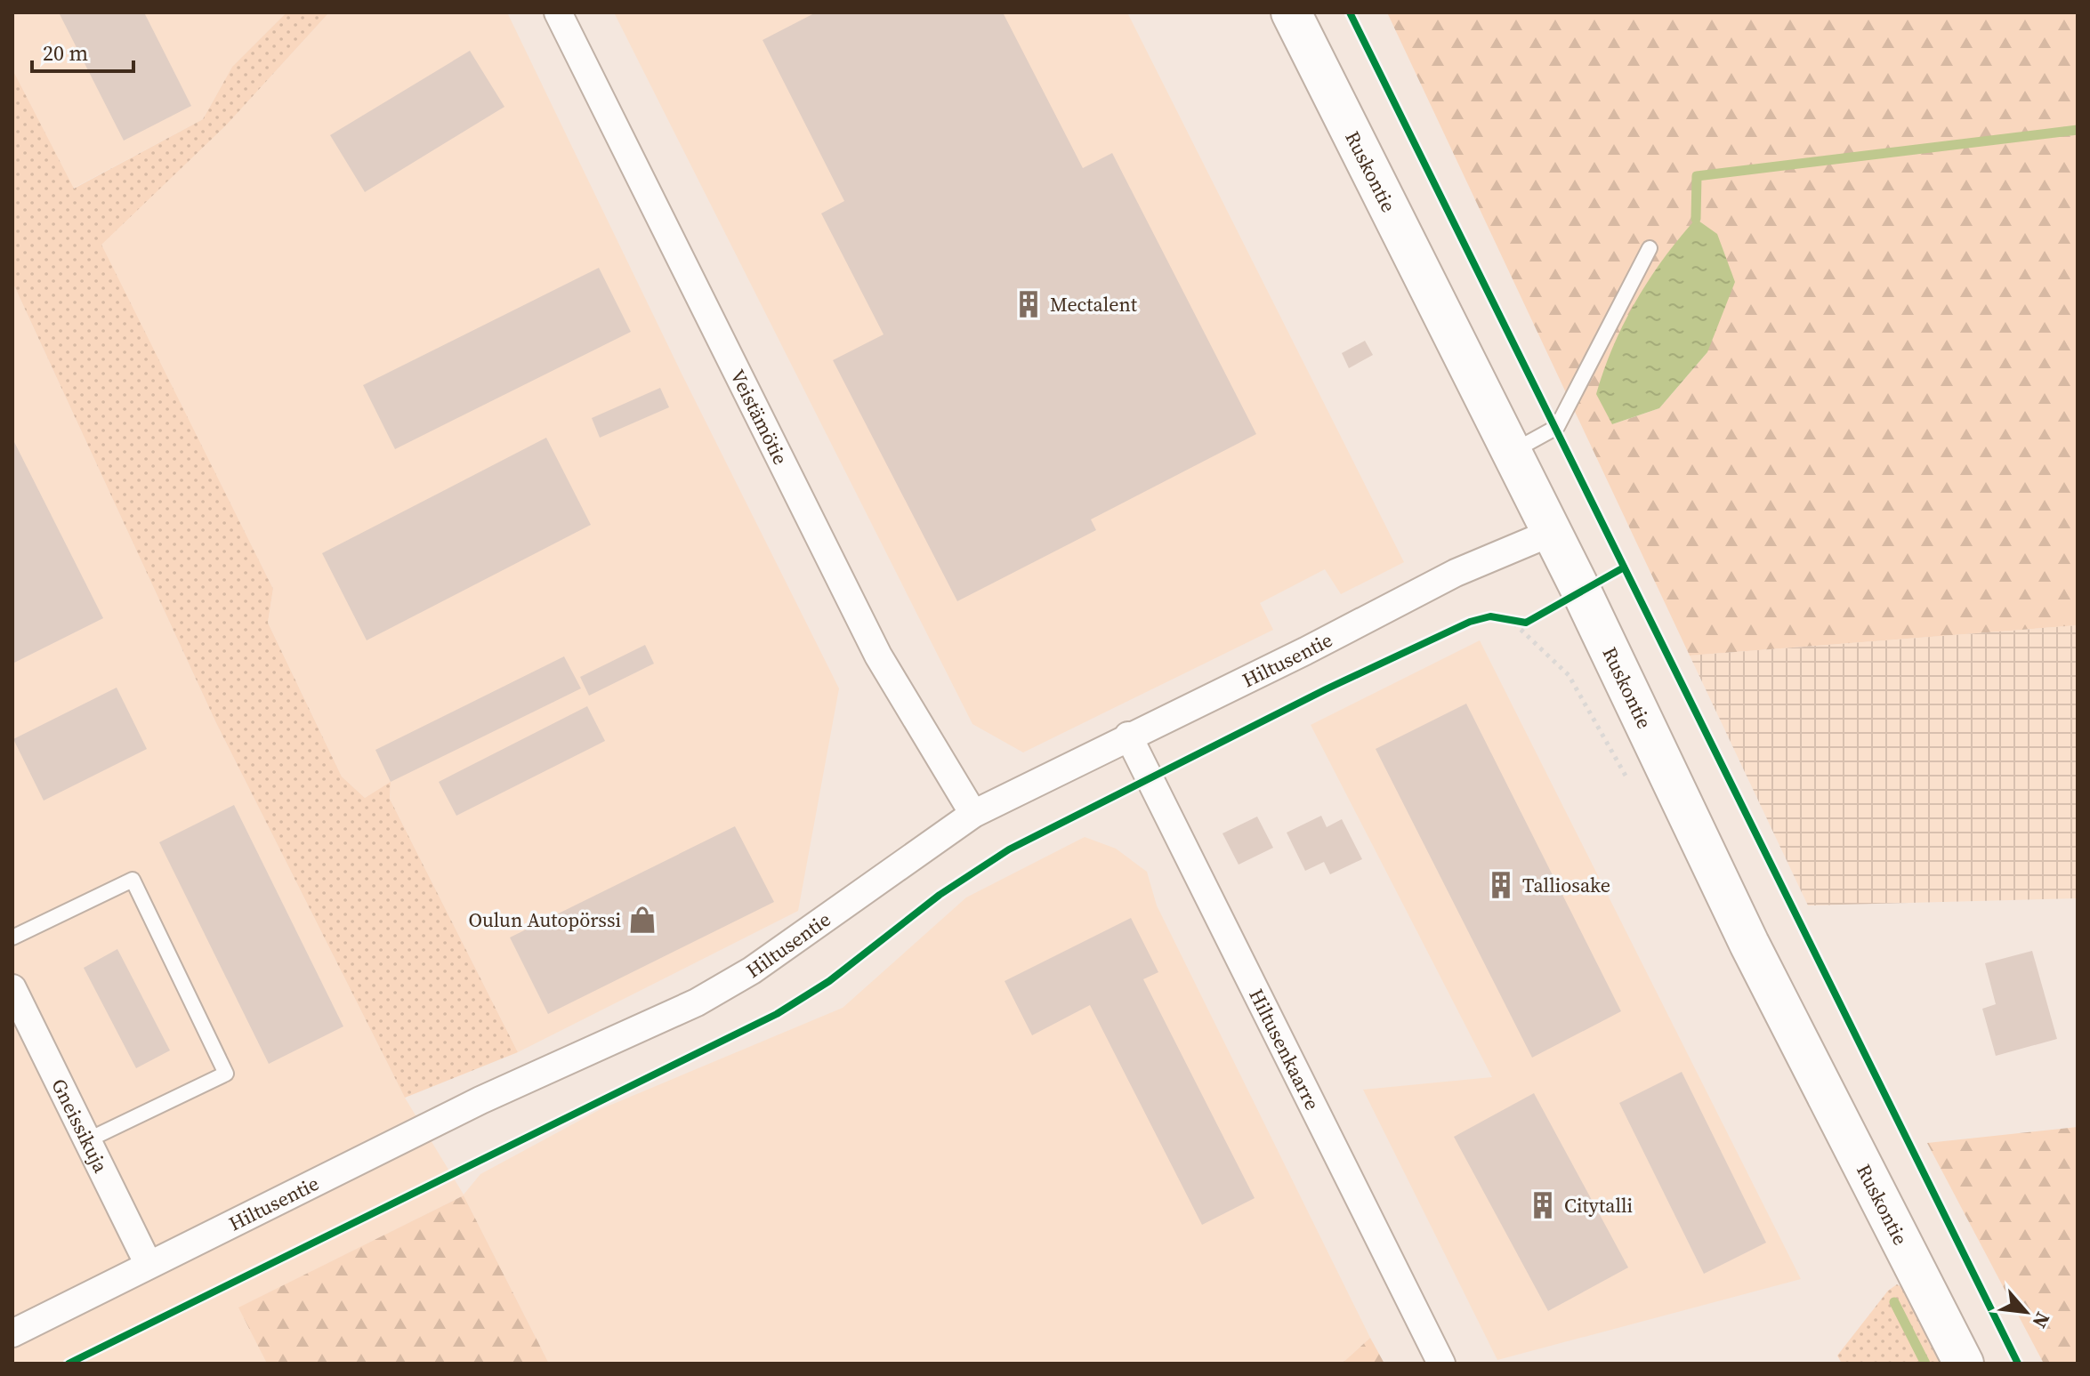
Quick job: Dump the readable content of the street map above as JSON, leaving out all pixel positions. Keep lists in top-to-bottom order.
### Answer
{
  "streets": {
    "main road": ["Ruskontie"],
    "street": [
      "Veistämötie",
      "Hiltusentie",
      "Hiltusenkaarre",
      "Gneissikuja"
    ]
  },
  "crossings": [
    ["Ruskontie", "Hiltusentie"],
    ["Veistämötie", "Hiltusentie"],
    ["Hiltusentie", "Hiltusenkaarre"],
    ["Hiltusentie", "Gneissikuja"]
  ],
  "places": {
    "building": ["Mectalent", "Talliosake", "Citytalli"],
    "shop": ["Oulun Autopörssi"]
  },
  "scale_bar": "20 m",
  "north": "bottom right"
}
